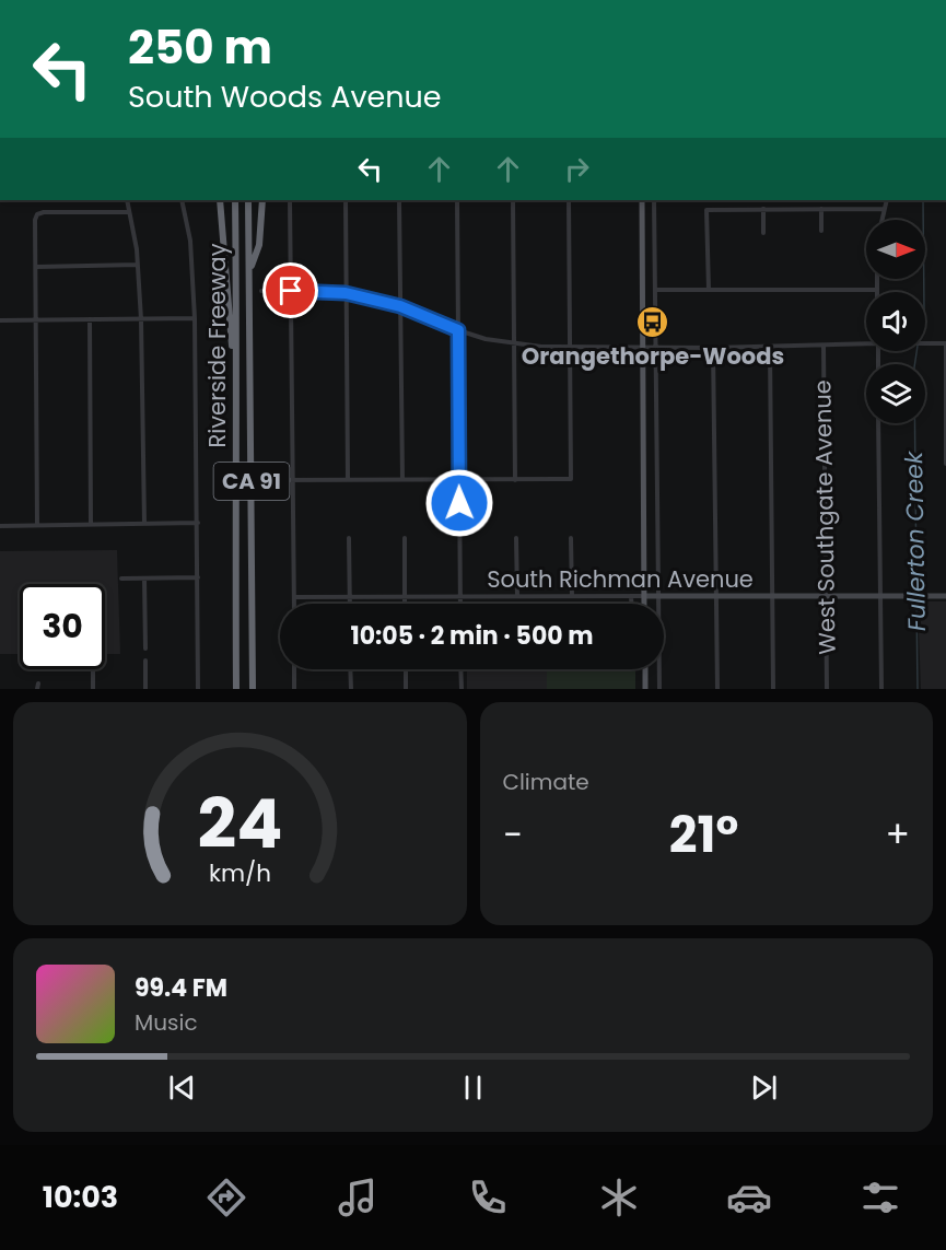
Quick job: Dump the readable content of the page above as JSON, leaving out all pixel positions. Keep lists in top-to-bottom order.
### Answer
{
  "streets": {
    "highway": ["Riverside Freeway", "CA 91"],
    "street": ["West Southgate Avenue", "South Richman Avenue"]
  },
  "crossings": [
    ["West Southgate Avenue", "South Richman Avenue"]
  ],
  "water": ["Fullerton Creek"],
  "places": {
    "bus stop": ["Orangethorpe-Woods"]
  },
  "north": "right",
  "page": {
    "turn": ["250 m", "South Woods Avenue"],
    "limit": "30",
    "trip": "10:05 · 2 min · 500 m",
    "tile": "Climate",
    "heat": ["−", "21°", "+"],
    "song": ["99.4 FM", "Music"],
    "tabs": "10:03",
    "gauge": ["24", "km/h"]
  }
}
